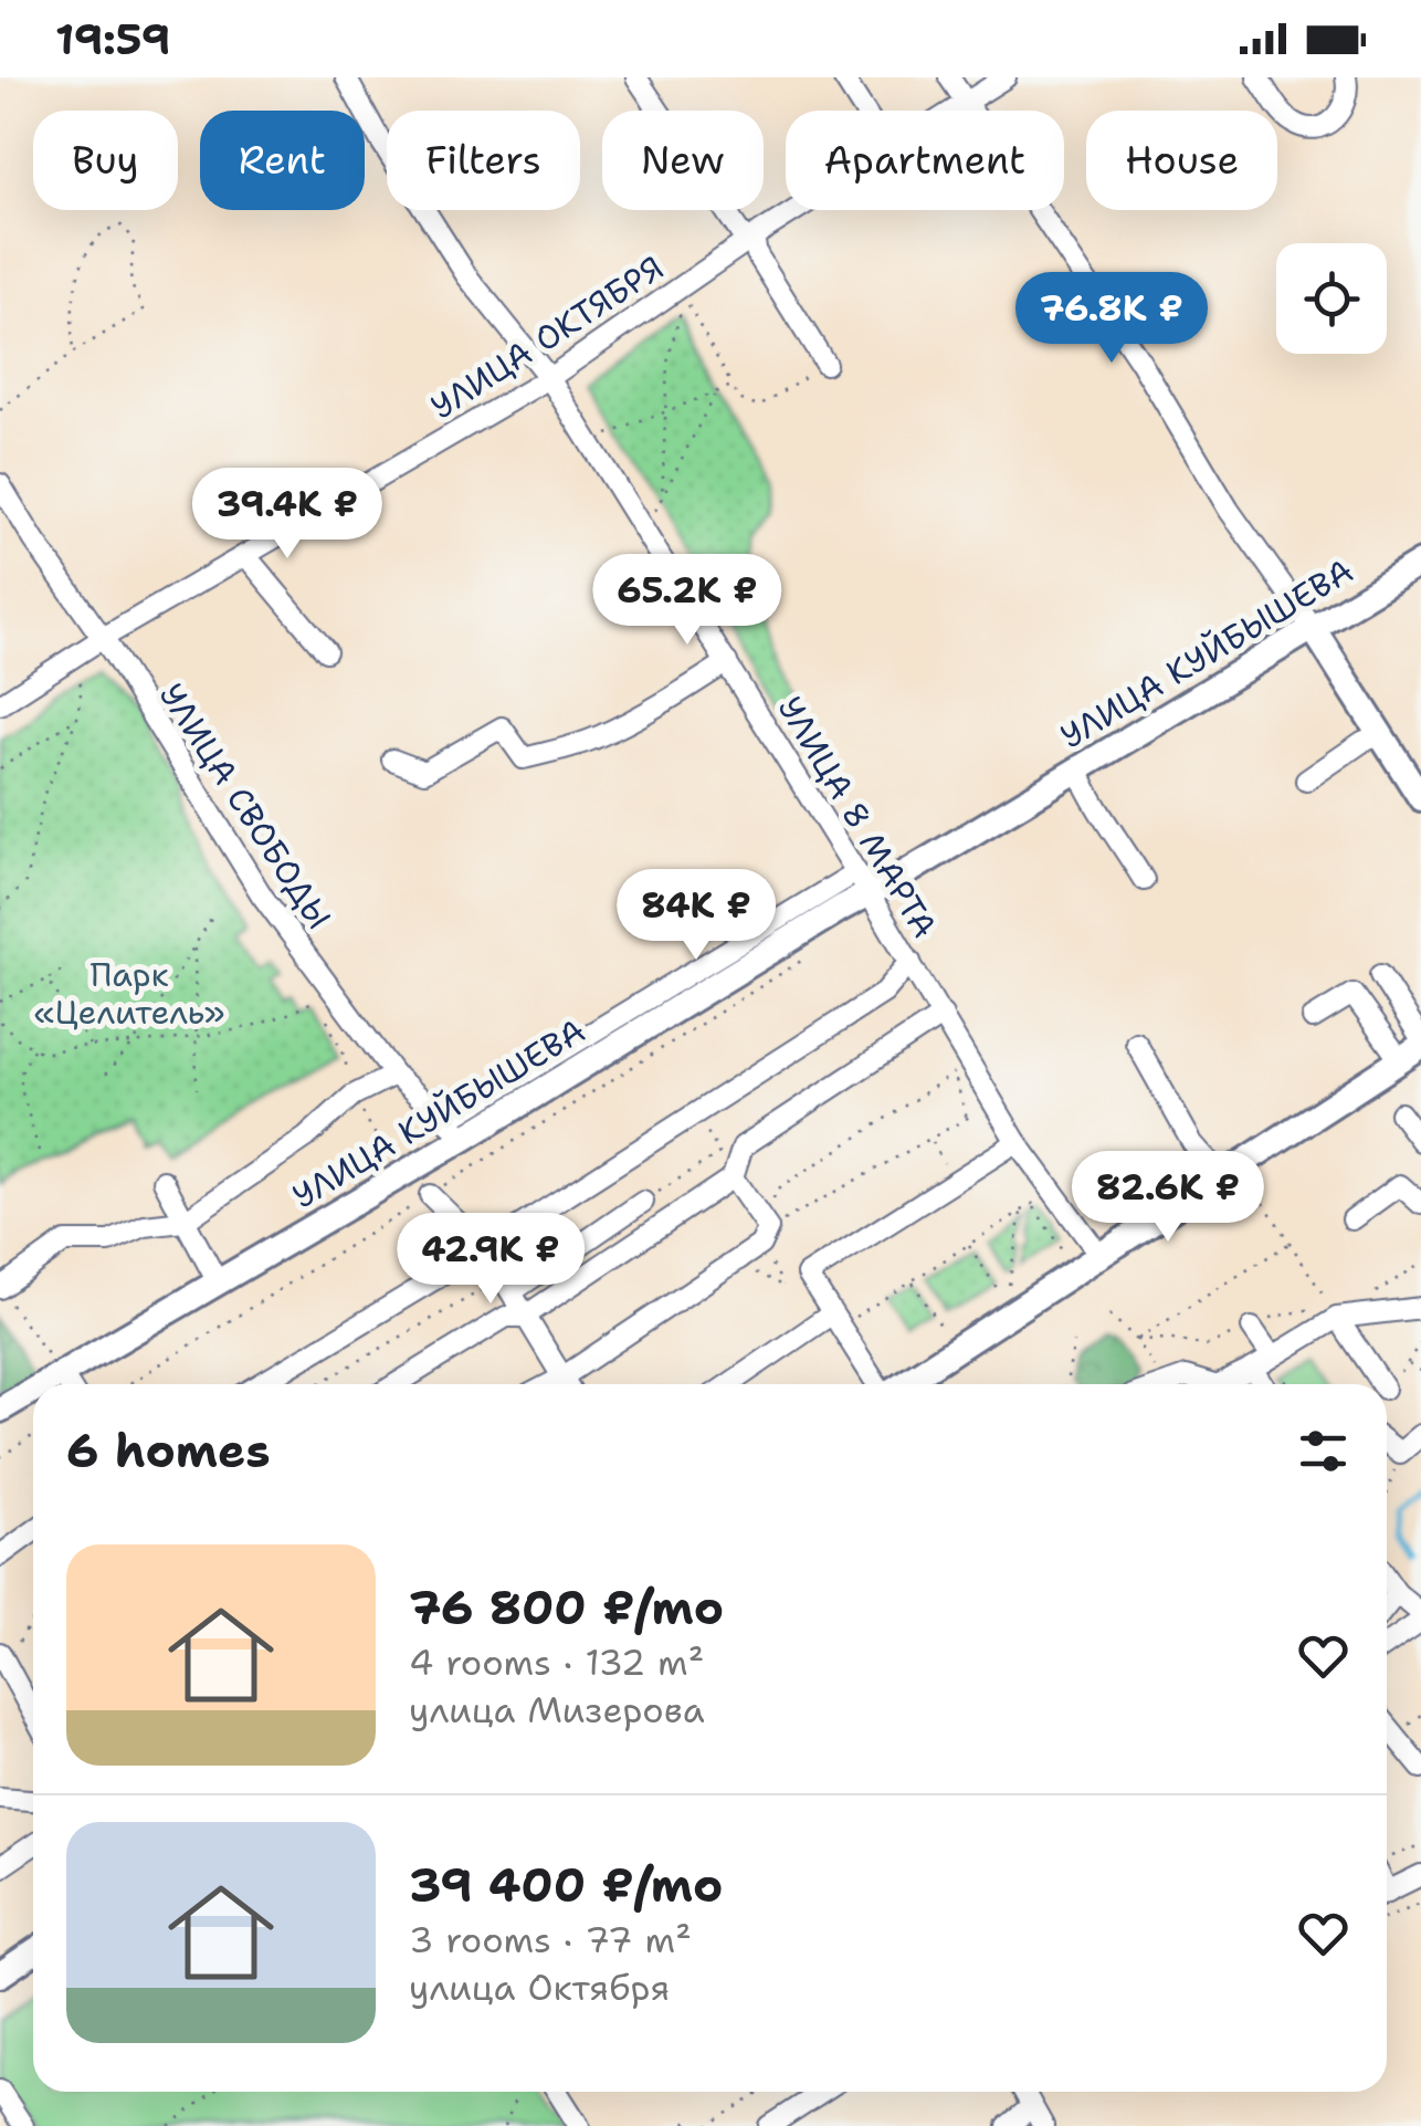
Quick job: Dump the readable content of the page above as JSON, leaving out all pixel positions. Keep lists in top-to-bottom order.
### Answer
{
  "streets": {
    "main road": ["УЛИЦА КУЙБЫШЕВА"],
    "street": ["УЛИЦА ОКТЯБРЯ", "УЛИЦА СВОБОДЫ", "УЛИЦА 8 МАРТА"]
  },
  "crossings": [
    ["УЛИЦА ОКТЯБРЯ", "УЛИЦА СВОБОДЫ"],
    ["УЛИЦА ОКТЯБРЯ", "УЛИЦА 8 МАРТА"],
    ["УЛИЦА КУЙБЫШЕВА", "УЛИЦА СВОБОДЫ"],
    ["УЛИЦА КУЙБЫШЕВА", "УЛИЦА 8 МАРТА"]
  ],
  "parks": ["Парк «Целитель»"],
  "page": {
    "status": "19:59",
    "chip": [
      "Buy",
      "Rent",
      "Filters",
      "New",
      "Apartment",
      "House"
    ],
    "price": [
      "76.8K ₽",
      "39.4K ₽",
      "65.2K ₽",
      "84K ₽",
      "82.6K ₽",
      "42.9K ₽"
    ],
    "heading": "6 homes",
    "list": [
      {
        "name": "76 800 ₽/mo",
        "note": "4 rooms · 132 m² · улица Мизерова"
      },
      {
        "name": "39 400 ₽/mo",
        "note": "3 rooms · 77 m² · улица Октября"
      }
    ]
  }
}
